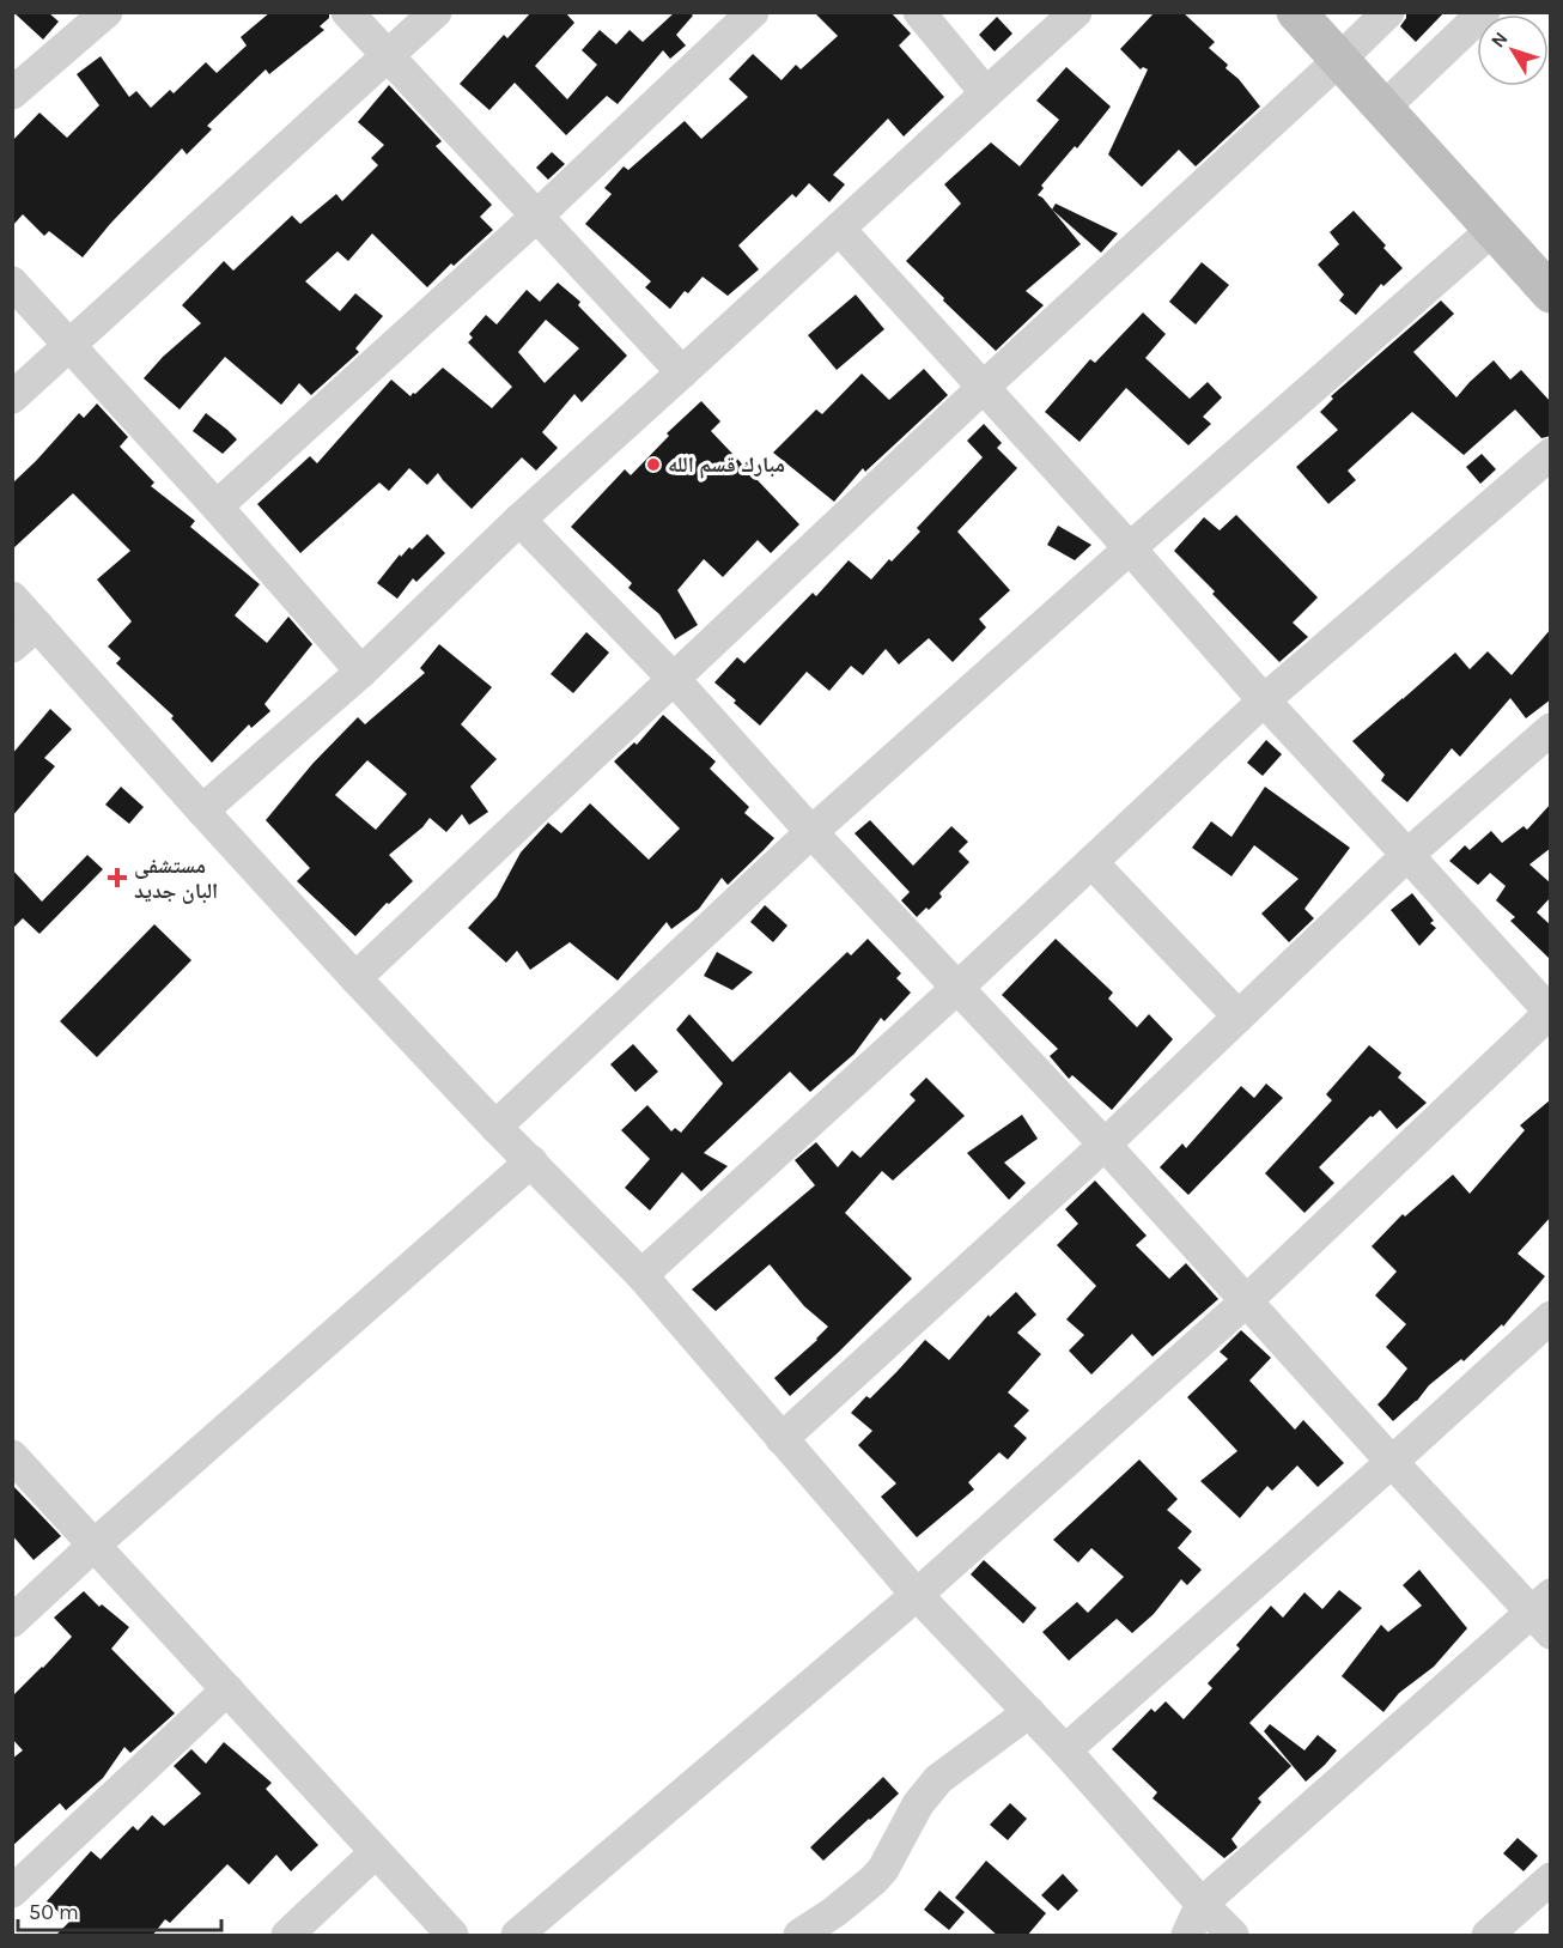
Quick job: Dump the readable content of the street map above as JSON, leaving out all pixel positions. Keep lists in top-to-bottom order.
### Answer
{
  "places": {
    "other": ["مبارك قسم الله"],
    "health": ["مستشفى البان جديد"]
  },
  "scale_bar": "50 m",
  "north": "top left"
}
